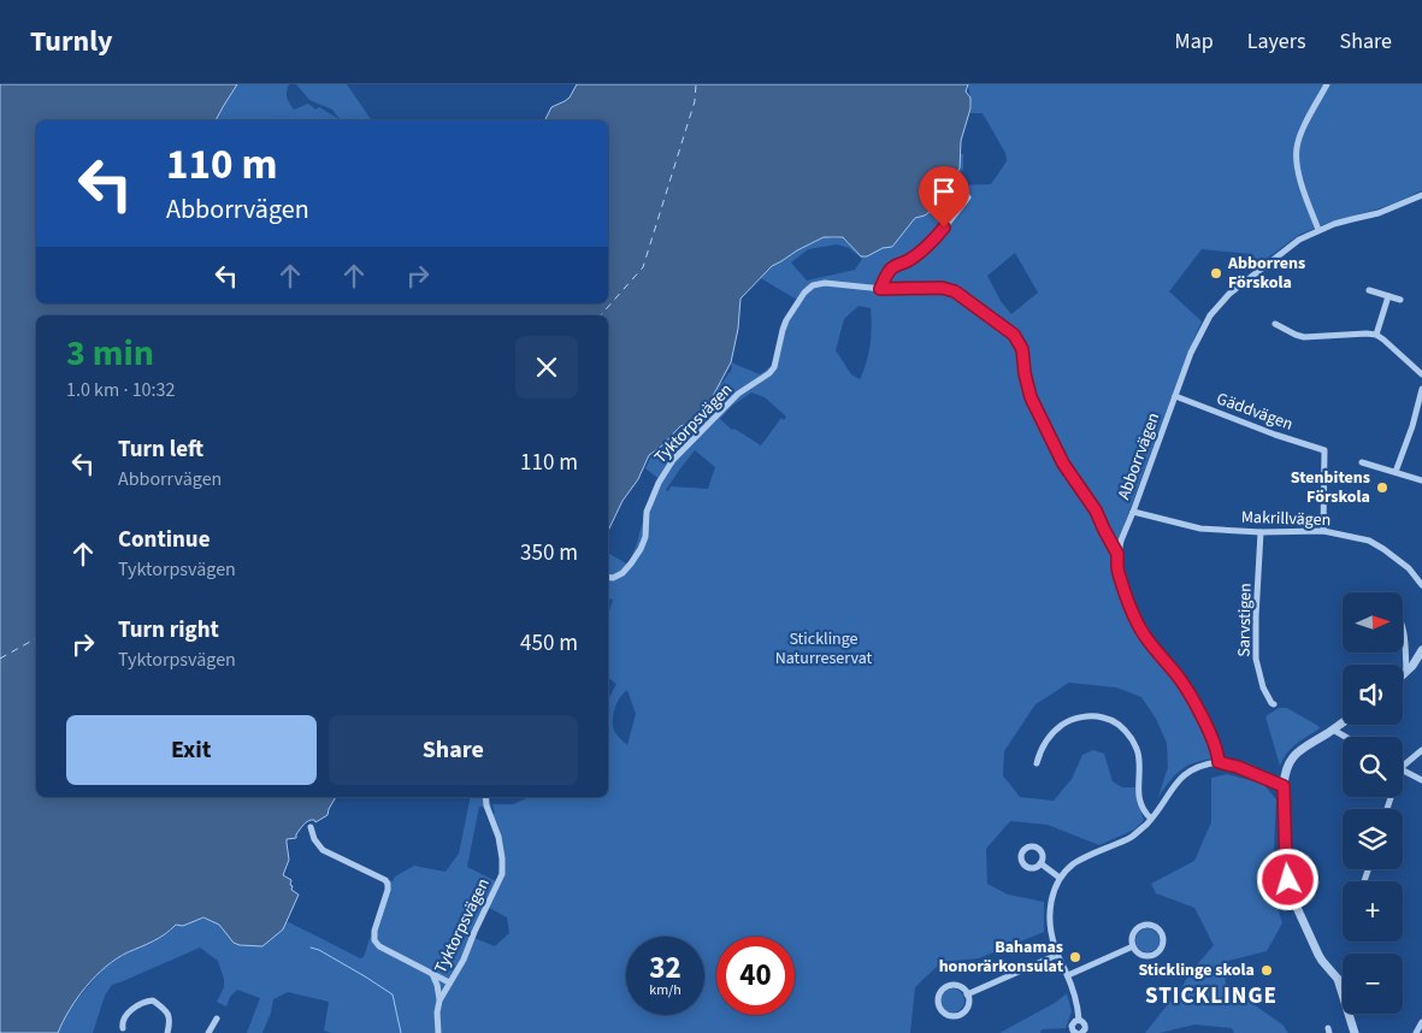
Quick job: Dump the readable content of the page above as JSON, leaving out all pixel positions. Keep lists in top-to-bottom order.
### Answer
{
  "streets": {
    "street": [
      "Gäddvägen",
      "Tyktorpsvägen",
      "Abborrvägen",
      "Makrillvägen",
      "Sarvstigen"
    ]
  },
  "crossings": [
    ["Gäddvägen", "Abborrvägen"],
    ["Gäddvägen", "Makrillvägen"],
    ["Tyktorpsvägen", "Abborrvägen"],
    ["Abborrvägen", "Makrillvägen"],
    ["Makrillvägen", "Sarvstigen"]
  ],
  "districts": ["STICKLINGE"],
  "parks": ["Sticklinge Naturreservat"],
  "places": [
    "Abborrens Förskola",
    "Stenbitens Förskola",
    "Bahamas honorärkonsulat",
    "Sticklinge skola"
  ],
  "north": "right",
  "page": {
    "header": "Turnly",
    "nav": ["Map", "Layers", "Share"],
    "turn": ["110 m", "Abborrvägen"],
    "heading": ["3 min", "1.0 km · 10:32"],
    "list": [
      {
        "name": "Turn left",
        "note": "Abborrvägen",
        "value": "110 m"
      },
      {
        "name": "Continue",
        "note": "Tyktorpsvägen",
        "value": "350 m"
      },
      {
        "name": "Turn right",
        "note": "Tyktorpsvägen",
        "value": "450 m"
      }
    ],
    "map_buttons": ["+", "−"],
    "buttons": ["Exit", "Share"],
    "speed": "32 km/h",
    "limit": "40"
  }
}
